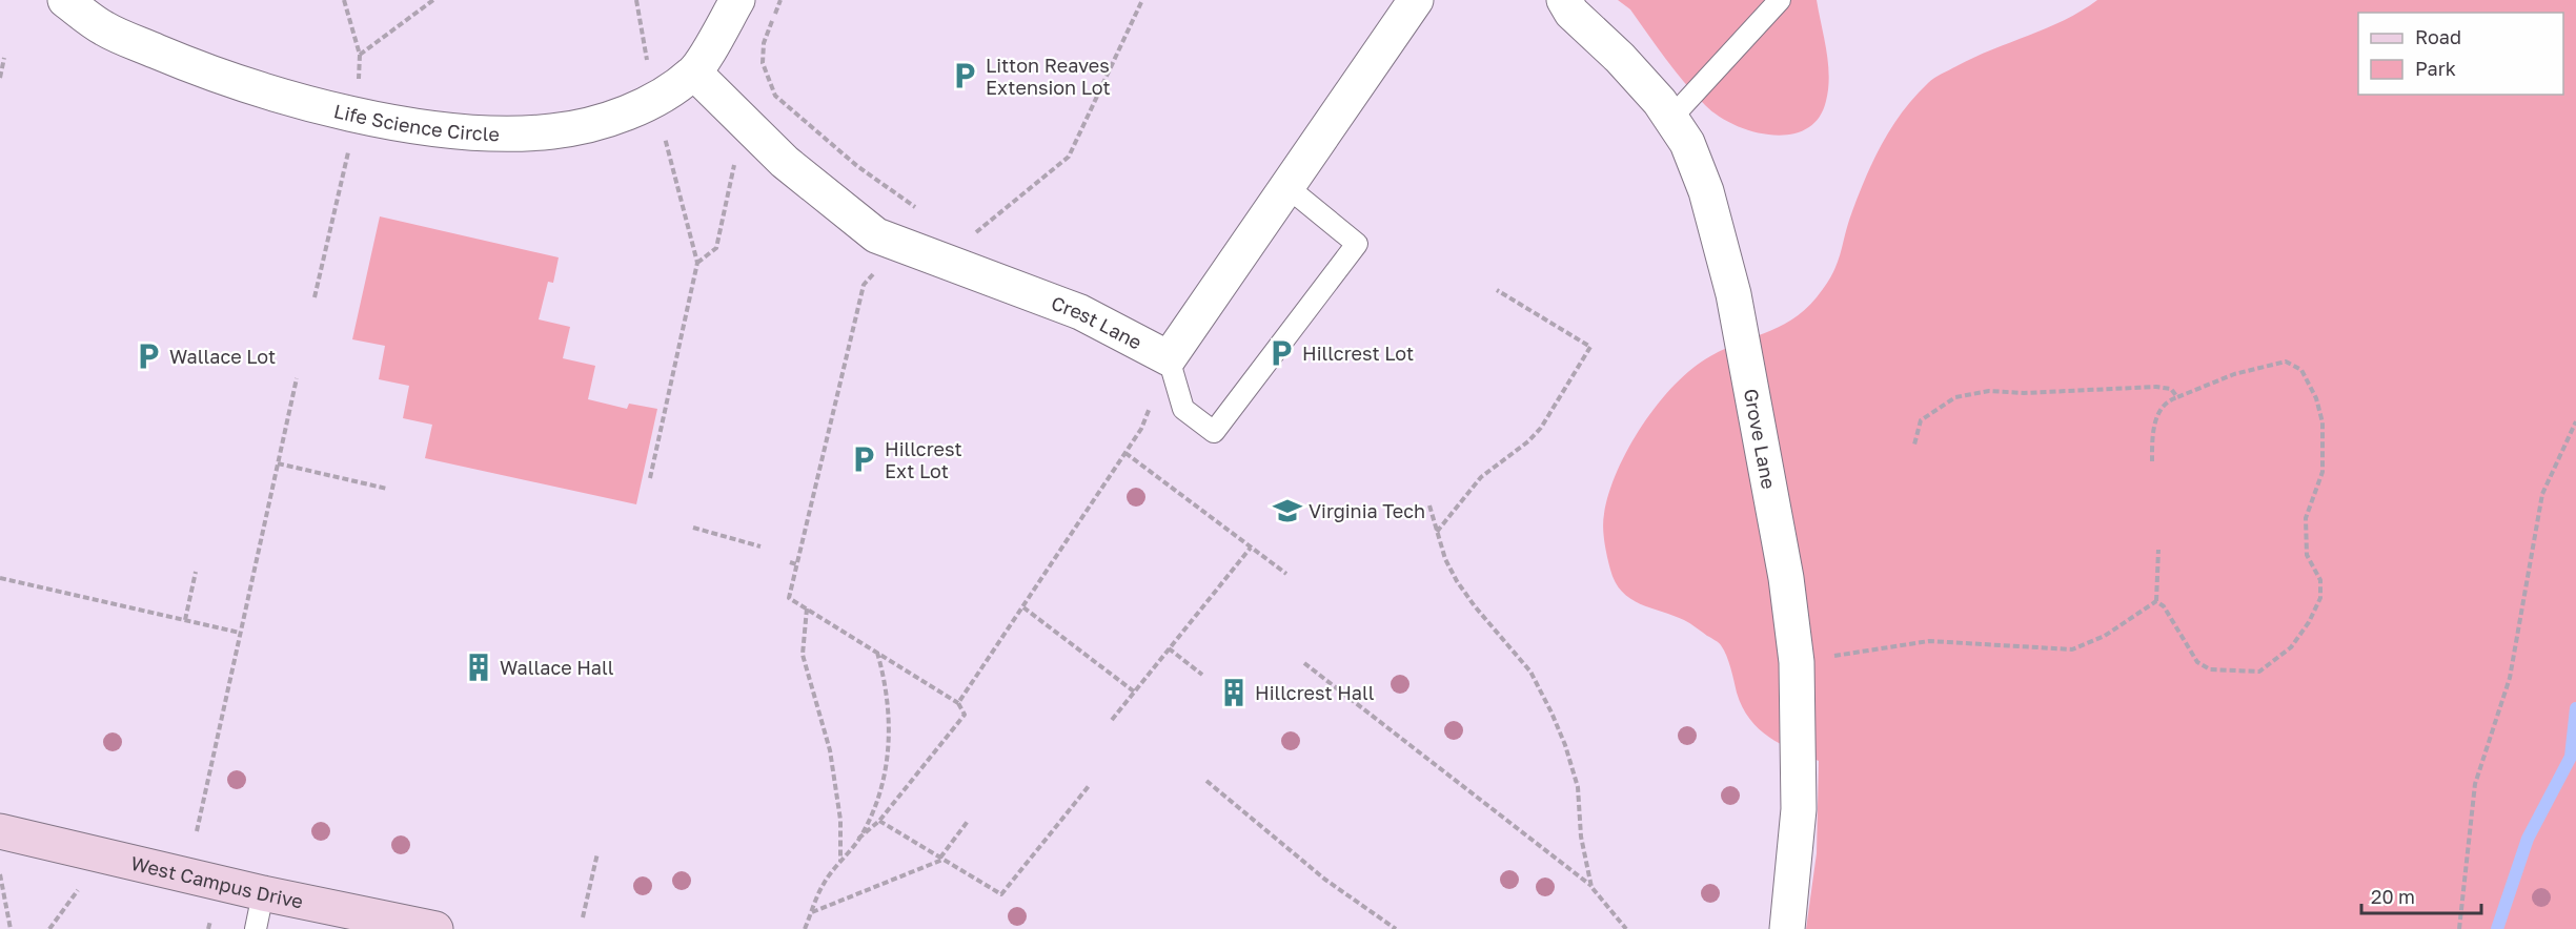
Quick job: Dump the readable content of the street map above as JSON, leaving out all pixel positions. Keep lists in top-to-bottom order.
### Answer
{
  "streets": {
    "street": [
      "Life Science Circle",
      "Crest Lane",
      "Grove Lane",
      "West Campus Drive"
    ]
  },
  "crossings": [
    ["Life Science Circle", "Crest Lane"]
  ],
  "places": {
    "parking": [
      "Litton Reaves Extension Lot",
      "Hillcrest Lot",
      "Wallace Lot",
      "Hillcrest Ext Lot"
    ],
    "school or university": ["Virginia Tech"],
    "building": ["Wallace Hall", "Hillcrest Hall"]
  },
  "legend": ["Road", "Park"],
  "scale_bar": "20 m"
}
